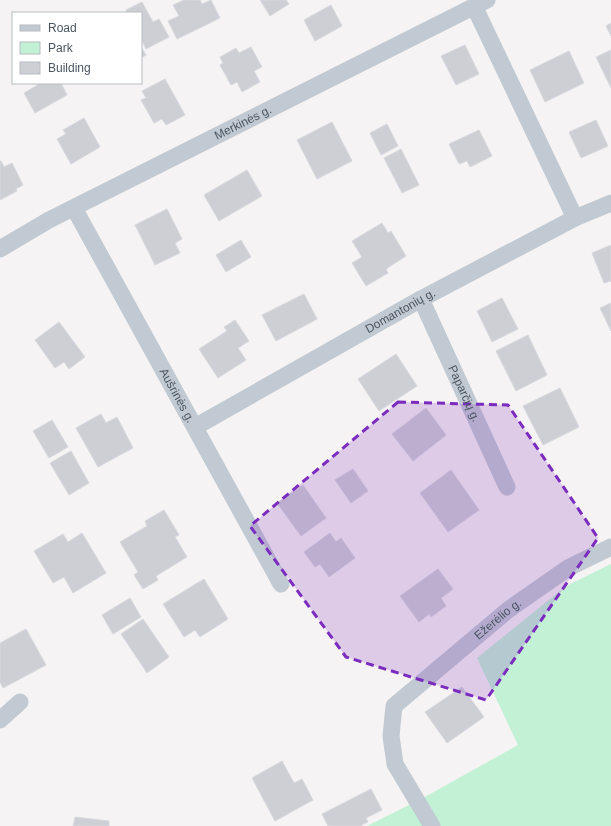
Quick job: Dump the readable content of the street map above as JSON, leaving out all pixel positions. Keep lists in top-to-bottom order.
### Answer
{
  "streets": {
    "street": [
      "Merkinės g.",
      "Domantonių g.",
      "Paparčių g.",
      "Aušrinės g.",
      "Ežerėlio g."
    ]
  },
  "crossings": [
    ["Merkinės g.", "Aušrinės g."],
    ["Domantonių g.", "Paparčių g."],
    ["Domantonių g.", "Aušrinės g."]
  ],
  "legend": ["Road", "Park", "Building"]
}
